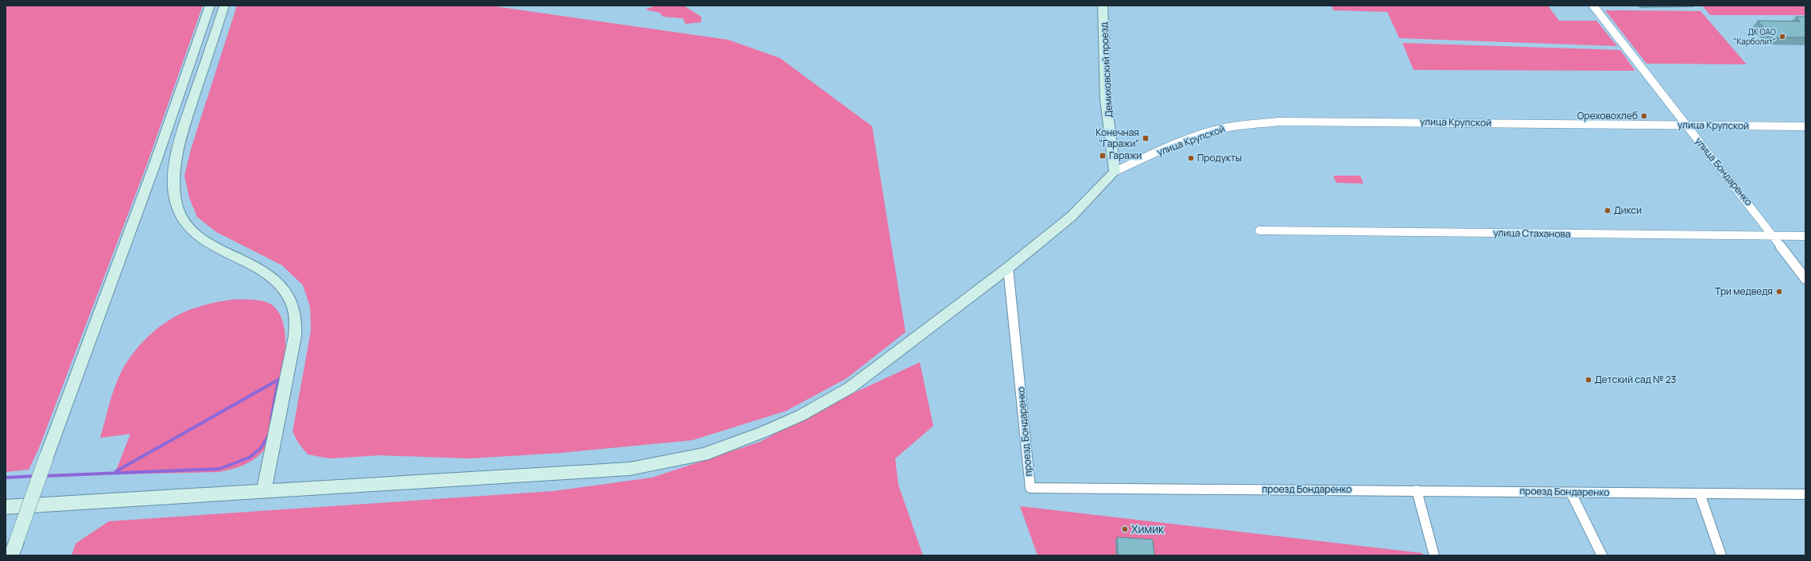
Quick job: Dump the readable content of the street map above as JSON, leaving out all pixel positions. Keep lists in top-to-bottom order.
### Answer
{
  "streets": {
    "main road": ["Демиховский проезд"],
    "street": [
      "улица Крупской",
      "улица Бондаренко",
      "улица Стаханова",
      "проезд Бондаренко"
    ]
  },
  "crossings": [
    ["Демиховский проезд", "улица Крупской"],
    ["улица Крупской", "улица Бондаренко"],
    ["улица Бондаренко", "улица Стаханова"]
  ],
  "places": {
    "other": [
      "ДК ОАО \"Карболит\"",
      "Ореховохлеб",
      "Продукты",
      "Дикси",
      "Три медведя",
      "Детский сад № 23",
      "Химик"
    ],
    "transit": ["Конечная \"Гаражи\"", "Гаражи"]
  }
}
